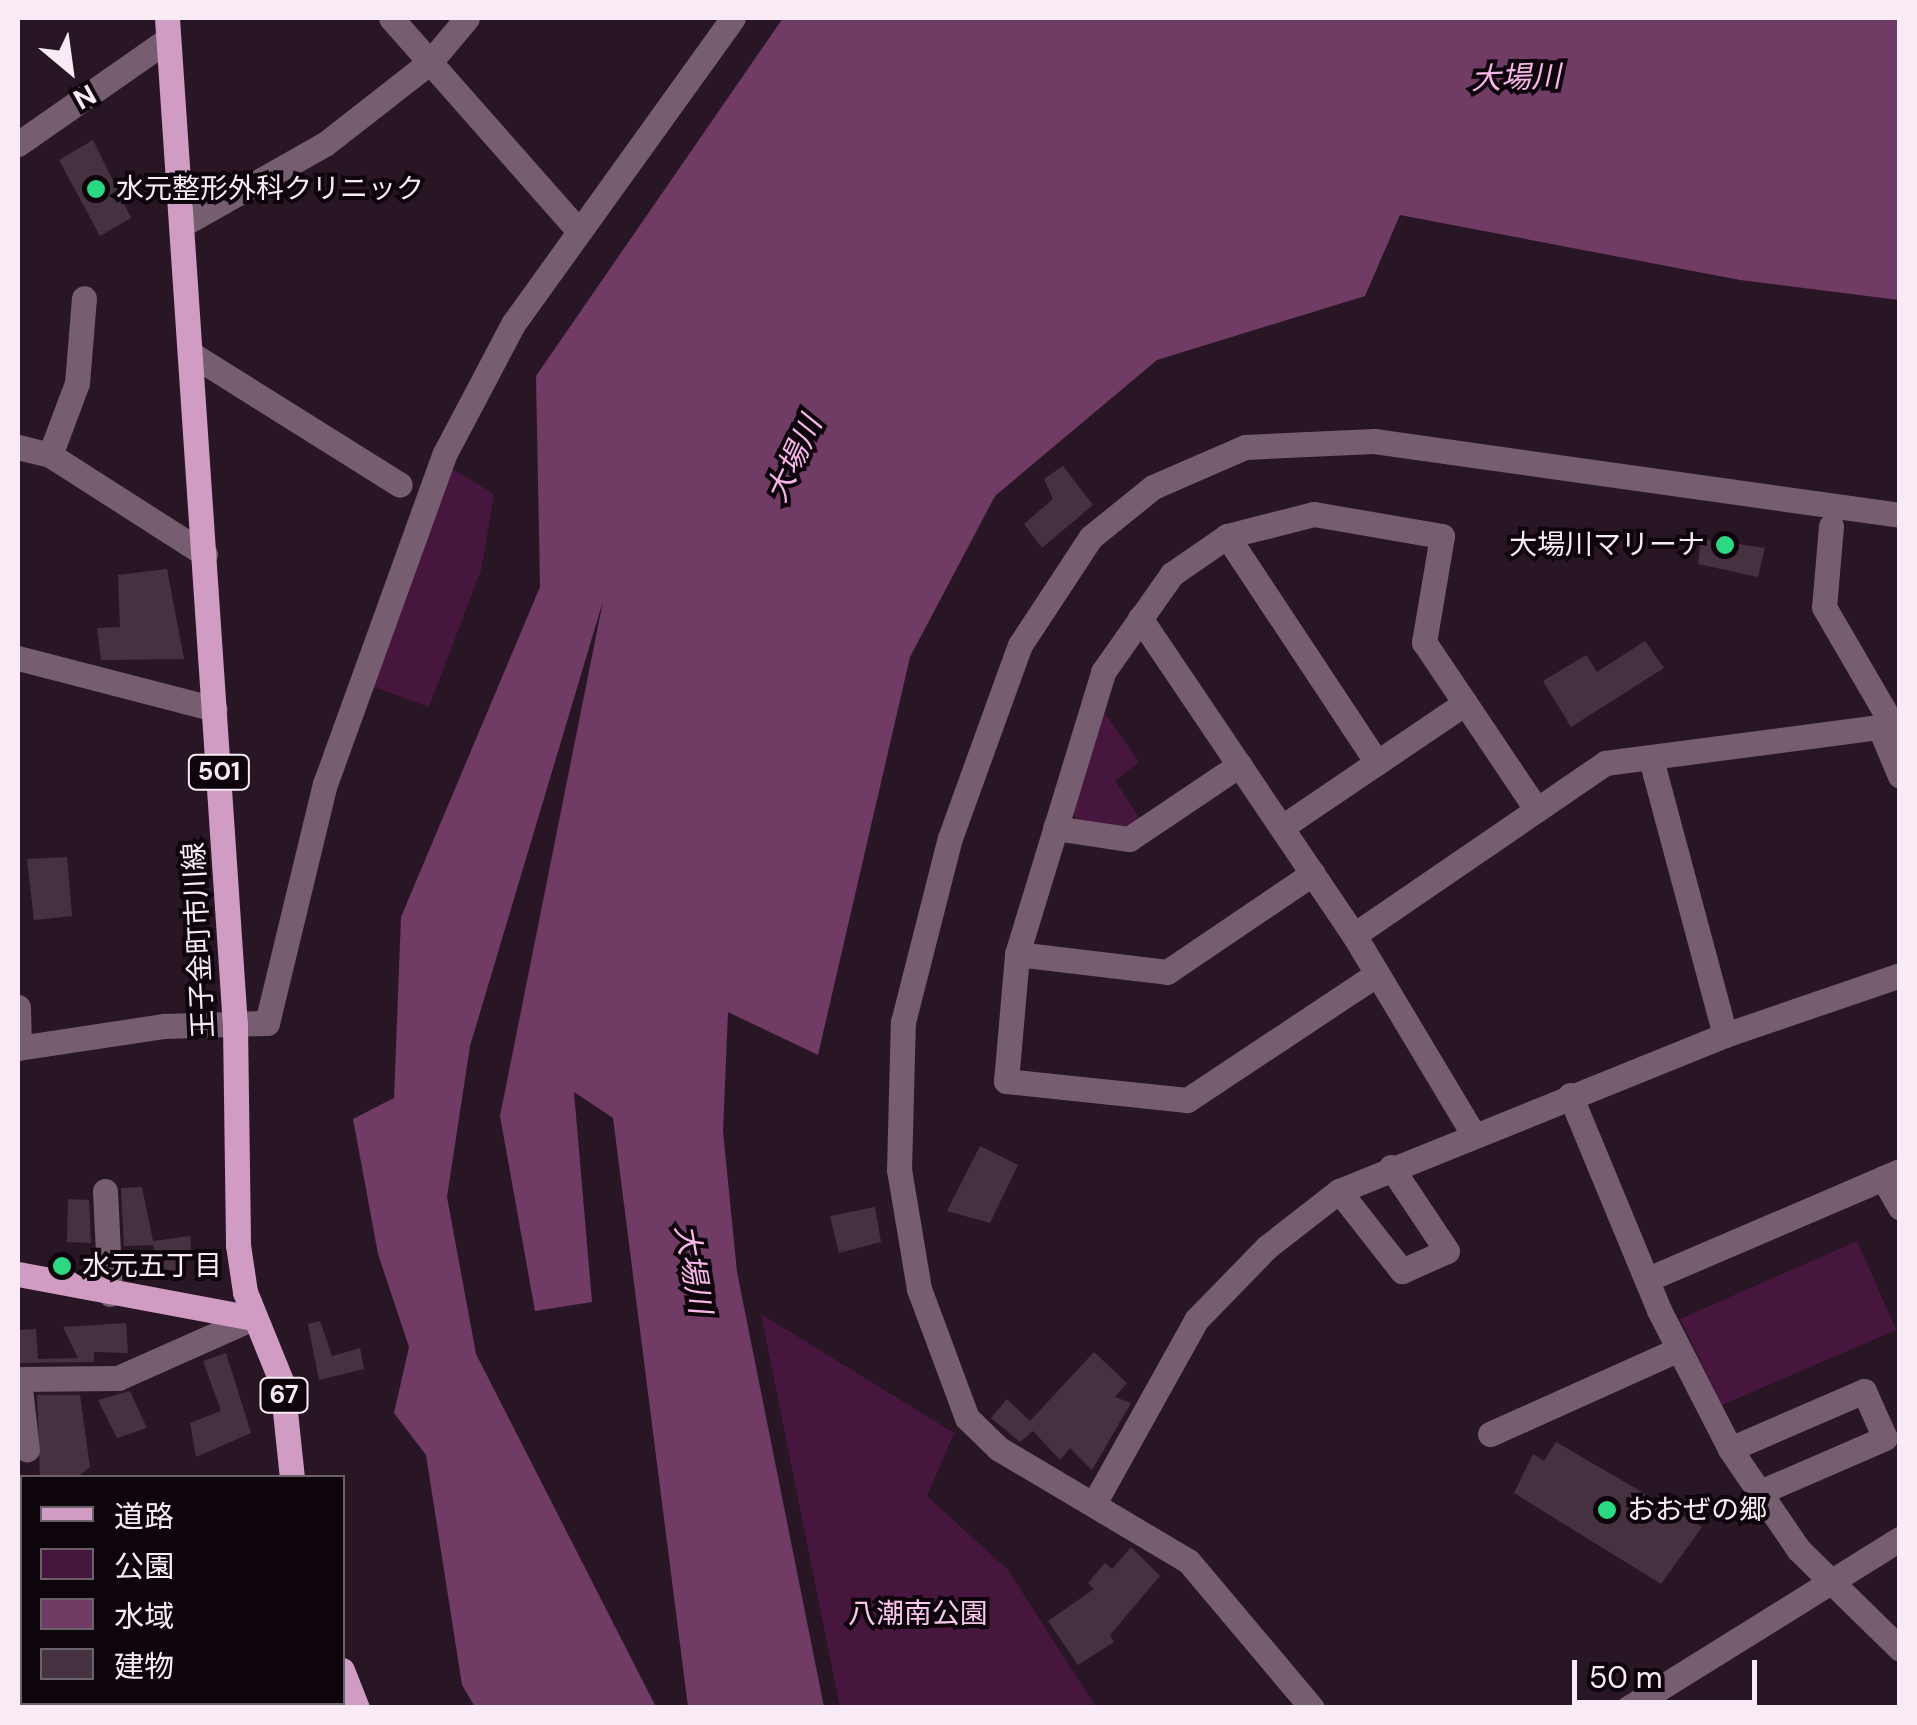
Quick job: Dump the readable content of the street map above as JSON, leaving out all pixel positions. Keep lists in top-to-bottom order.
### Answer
{
  "streets": {
    "main road": ["501", "王子金町市川線", "67"]
  },
  "crossings": [
    ["王子金町市川線", "67"]
  ],
  "water": ["大場川"],
  "parks": ["八潮南公園"],
  "places": [
    "水元整形外科クリニック",
    "大場川マリーナ",
    "水元五丁目",
    "おおぜの郷"
  ],
  "legend": [
    "道路",
    "公園",
    "水域",
    "建物"
  ],
  "scale_bar": "50 m",
  "north": "bottom right"
}
